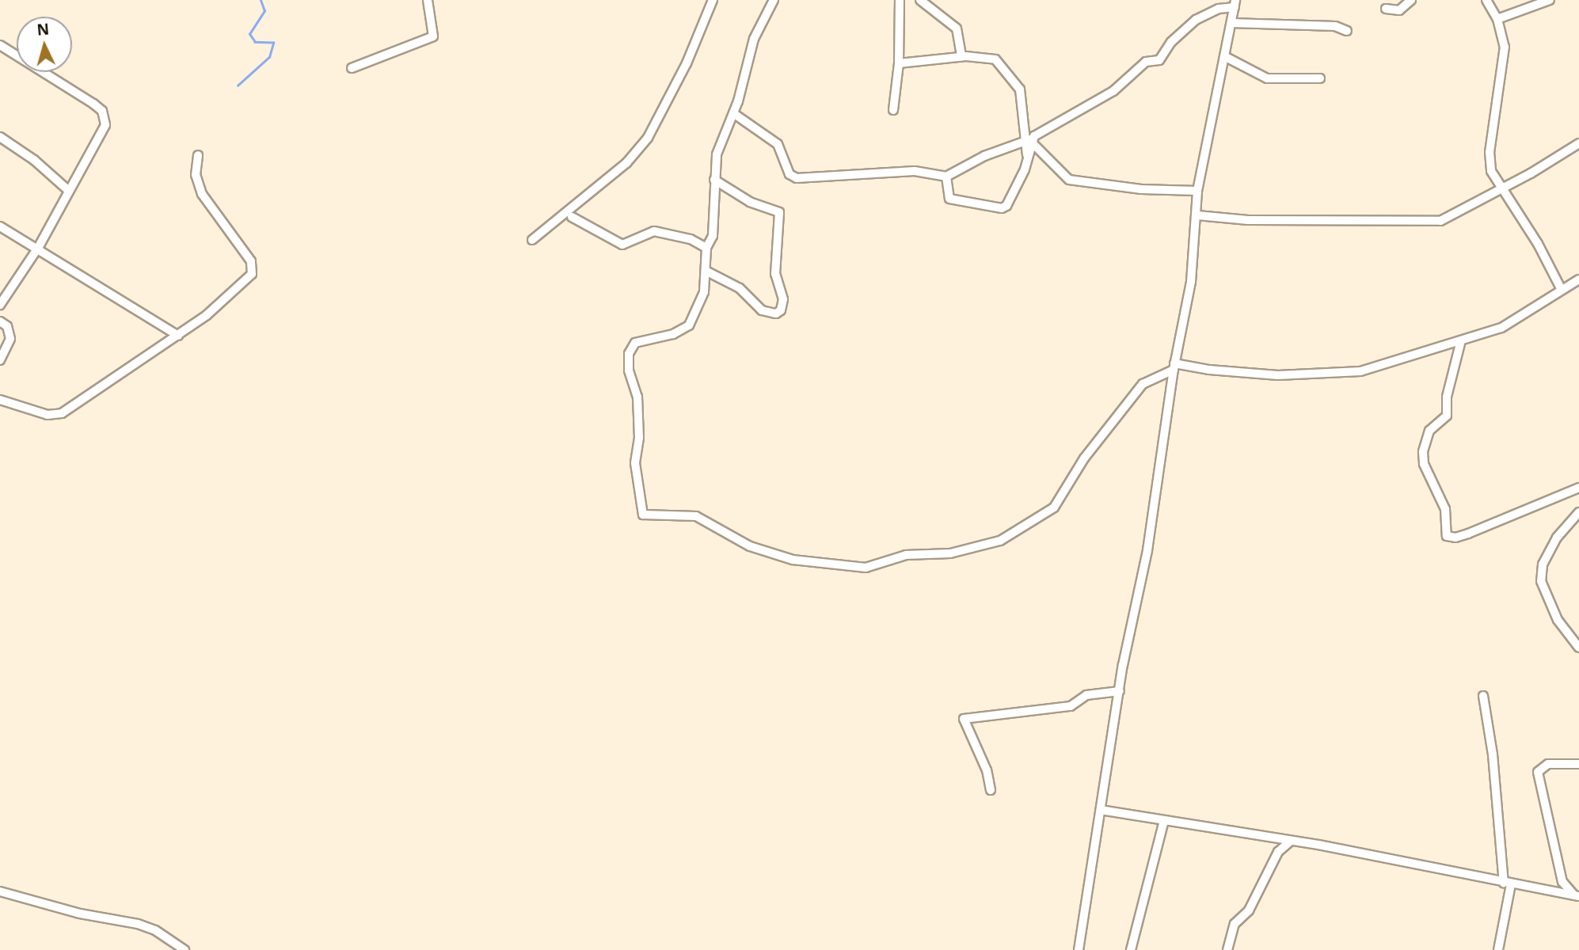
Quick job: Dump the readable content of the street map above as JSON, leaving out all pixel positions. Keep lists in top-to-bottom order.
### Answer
{
  "north": "top"
}
